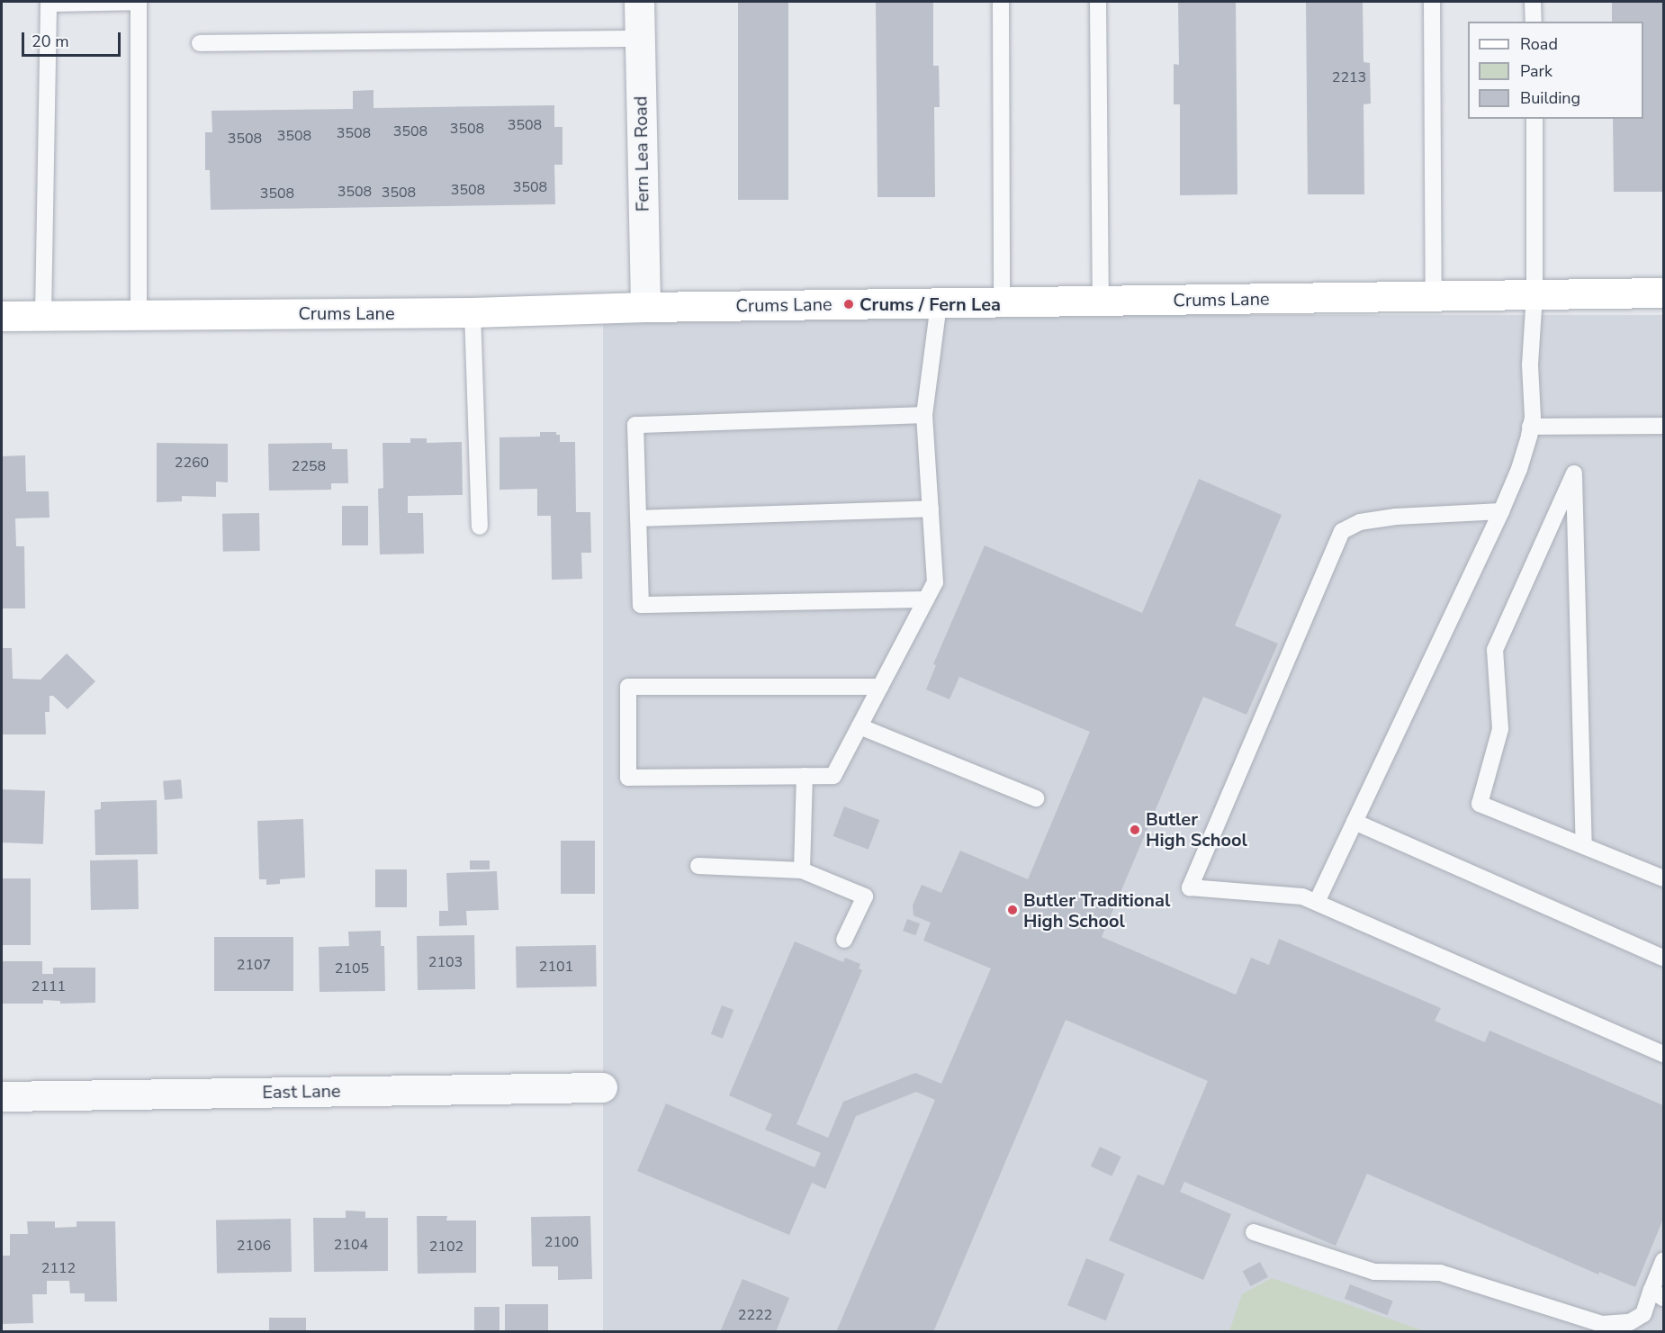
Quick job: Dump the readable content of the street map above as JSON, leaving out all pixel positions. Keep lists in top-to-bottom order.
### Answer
{
  "streets": {
    "main road": ["Crums Lane"],
    "street": ["Fern Lea Road", "East Lane"]
  },
  "crossings": [
    ["Fern Lea Road", "Crums Lane"]
  ],
  "places": ["Crums / Fern Lea", "Butler High School", "Butler Traditional High School"],
  "house_numbers": [
    "2213",
    "3508",
    "3508",
    "3508",
    "3508",
    "3508",
    "3508",
    "3508",
    "3508",
    "3508",
    "3508",
    "3508",
    "2260",
    "2258",
    "2103",
    "2107",
    "2101",
    "2105",
    "2111",
    "2100",
    "2104",
    "2106",
    "2102",
    "2112",
    "2222"
  ],
  "legend": ["Road", "Park", "Building"],
  "scale_bar": "20 m"
}
